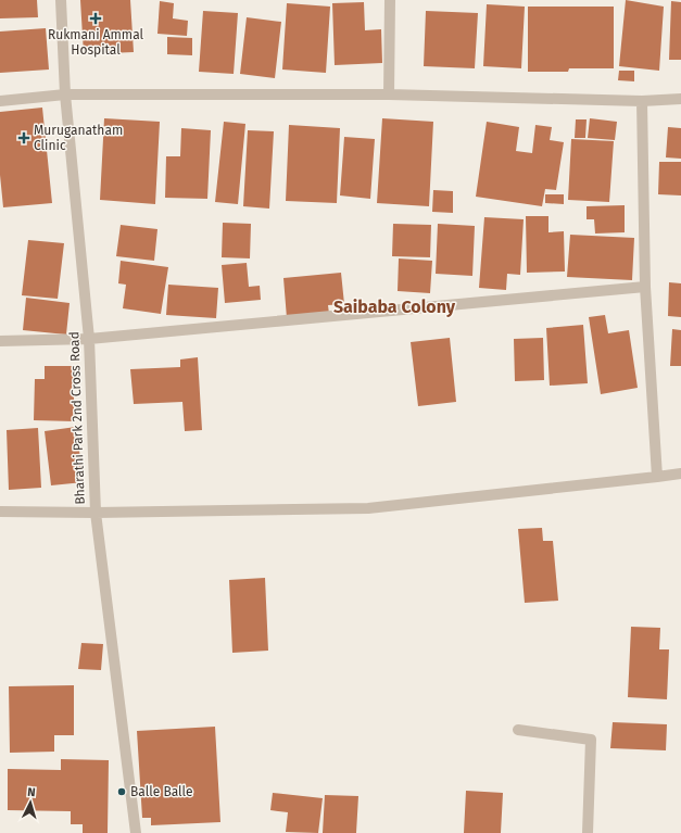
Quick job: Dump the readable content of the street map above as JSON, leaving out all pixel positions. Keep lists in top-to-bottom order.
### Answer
{
  "streets": {
    "street": ["Bharathi Park 2nd Cross Road"]
  },
  "districts": ["Saibaba Colony"],
  "places": {
    "health": ["Rukmani Ammal Hospital", "Muruganatham Clinic"],
    "other": ["Balle Balle"]
  },
  "north": "top"
}
